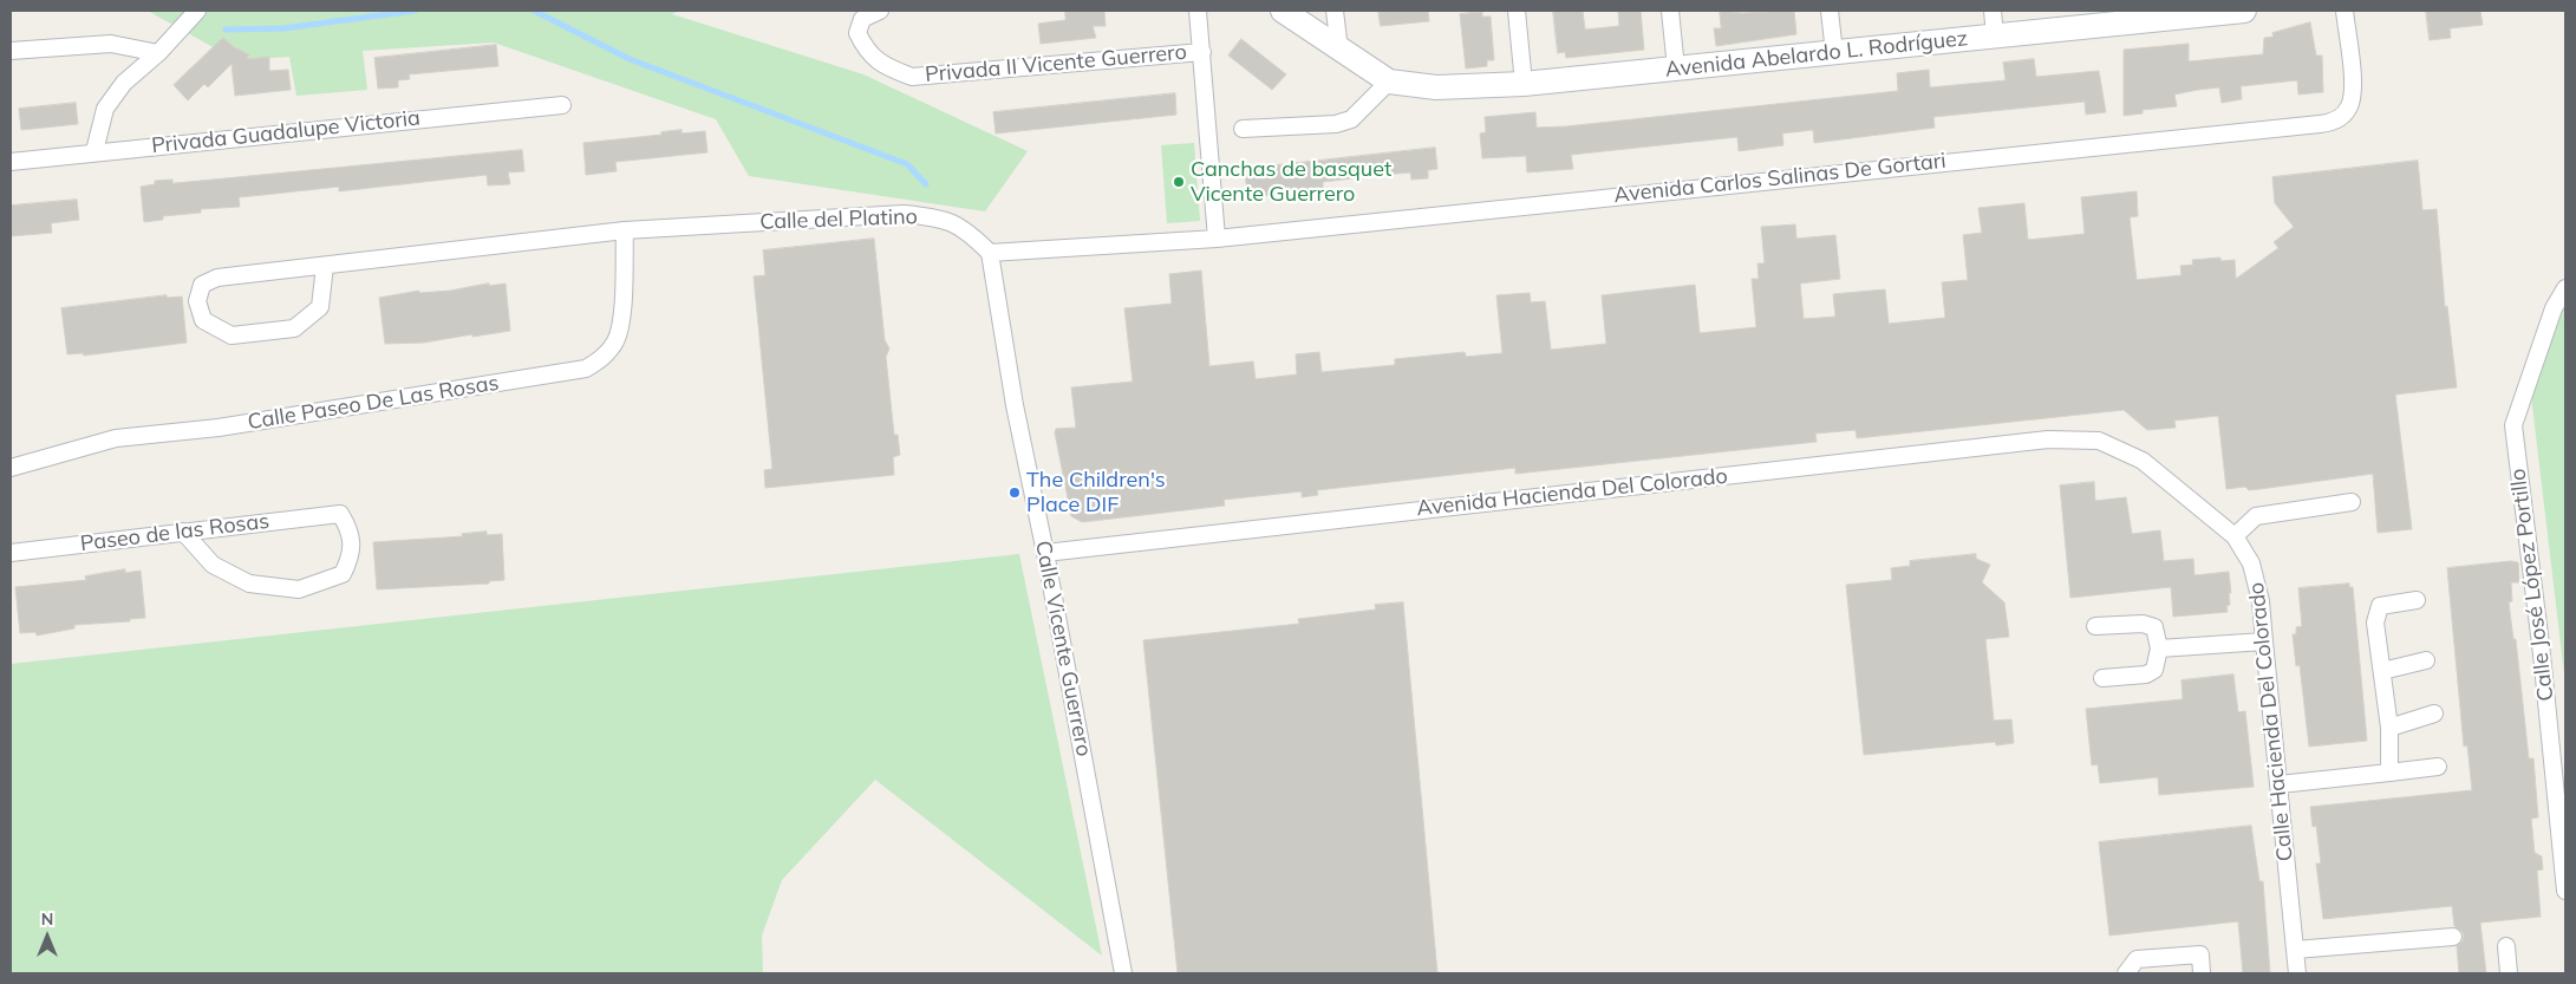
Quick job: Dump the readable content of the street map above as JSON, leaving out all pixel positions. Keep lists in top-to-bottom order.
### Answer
{
  "streets": {
    "street": [
      "Avenida Abelardo L. Rodríguez",
      "Privada II Vicente Guerrero",
      "Privada Guadalupe Victoria",
      "Avenida Carlos Salinas De Gortari",
      "Calle del Platino",
      "Calle Paseo De Las Rosas",
      "Avenida Hacienda Del Colorado",
      "Paseo de las Rosas",
      "Calle José López Portillo",
      "Calle Vicente Guerrero",
      "Calle Hacienda Del Colorado"
    ]
  },
  "crossings": [
    ["Calle del Platino", "Calle Paseo De Las Rosas"],
    ["Calle del Platino", "Calle Vicente Guerrero"],
    ["Avenida Hacienda Del Colorado", "Calle Vicente Guerrero"],
    ["Avenida Hacienda Del Colorado", "Calle Hacienda Del Colorado"]
  ],
  "places": ["Canchas de basquet Vicente Guerrero", "The Children's Place DIF"],
  "north": "top"
}
